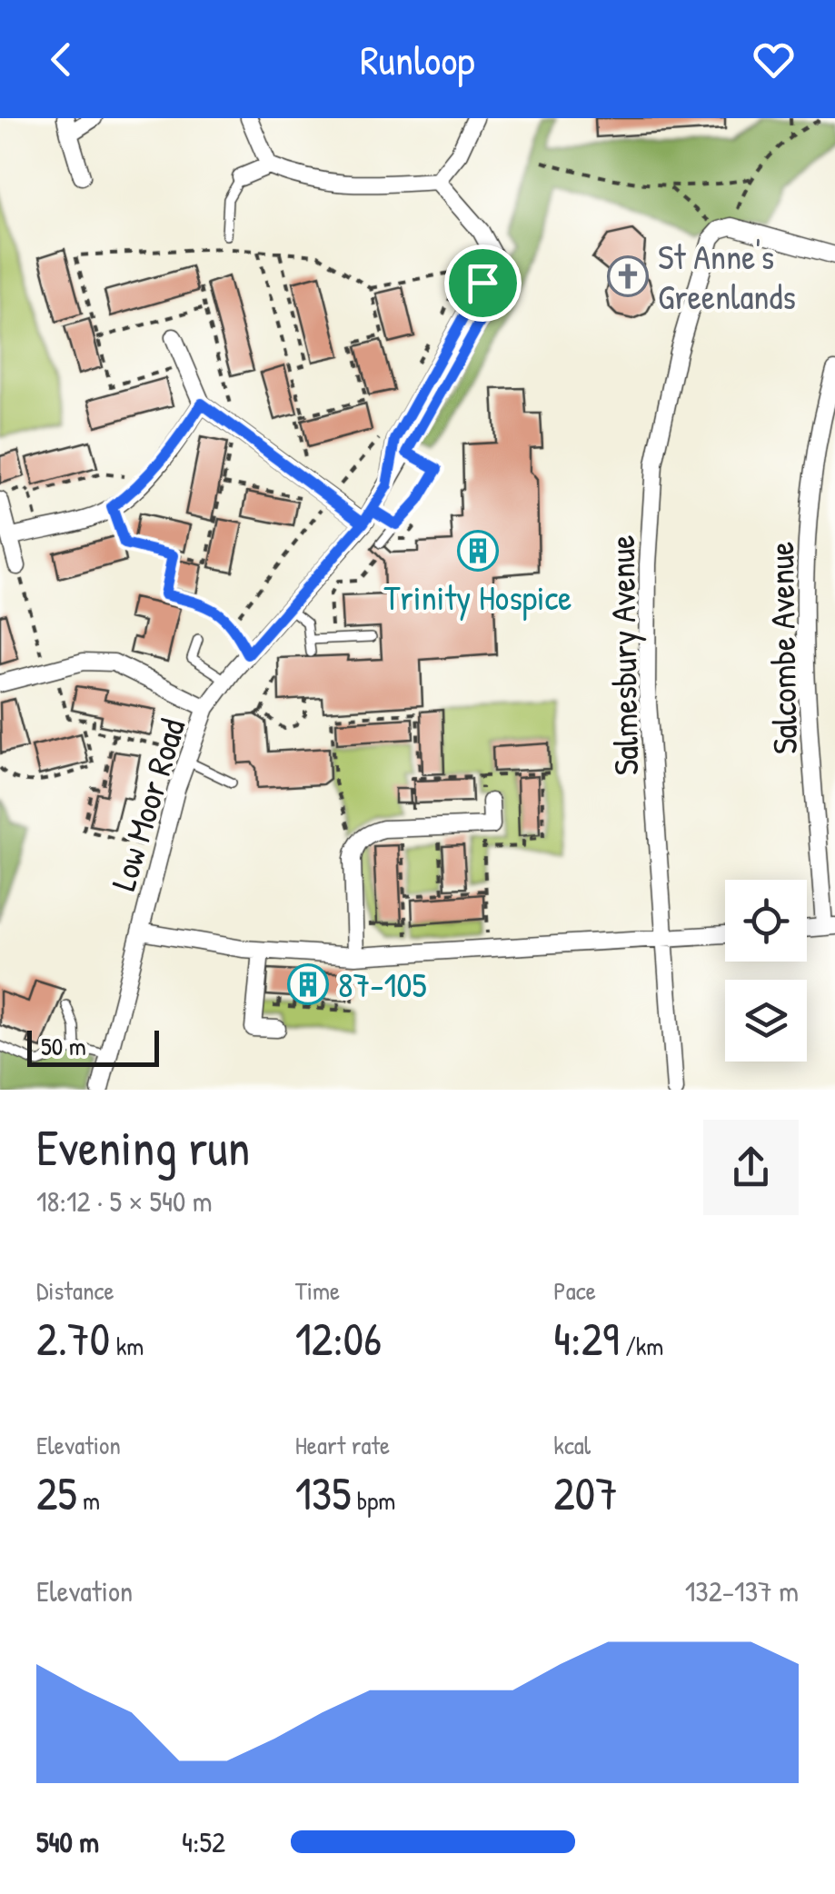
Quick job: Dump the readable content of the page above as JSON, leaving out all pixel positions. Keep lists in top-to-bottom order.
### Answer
{
  "streets": {
    "street": ["Salcombe Avenue", "Salmesbury Avenue", "Low Moor Road"]
  },
  "places": {
    "church": ["St Anne's Greenlands"],
    "building": ["Trinity Hospice", "87-105"]
  },
  "scale_bar": "50 m",
  "page": {
    "header": "Runloop",
    "scale": "50 m",
    "heading": ["Evening run", "18:12 · 5 × 540 m"],
    "stats": [
      ["Distance", "2.70 km"],
      ["Time", "12:06"],
      ["Pace", "4:29 /km"],
      ["Elevation", "25 m"],
      ["Heart rate", "135 bpm"],
      ["kcal", "207"]
    ],
    "chart": ["Elevation", "132–137 m"],
    "list": [
      {
        "name": "540 m",
        "note": "4:52"
      }
    ]
  }
}
